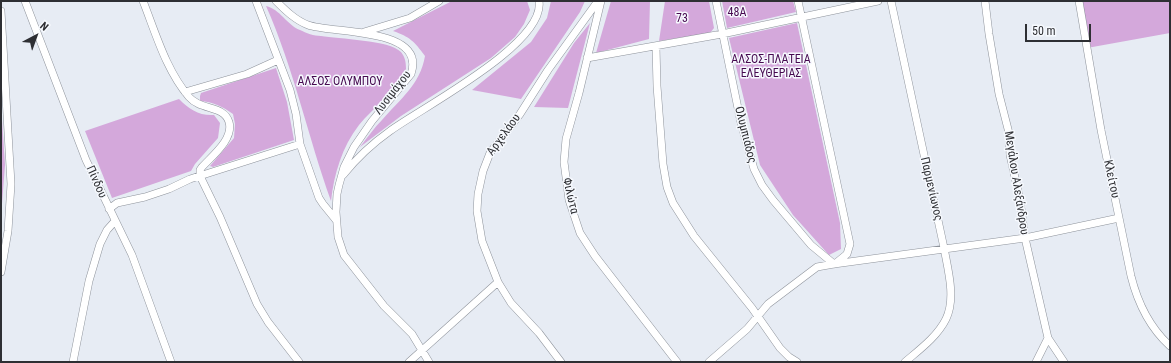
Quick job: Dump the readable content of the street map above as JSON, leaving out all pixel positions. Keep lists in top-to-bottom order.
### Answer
{
  "streets": {
    "street": [
      "Λυσιμάχου",
      "Αρχελάου",
      "Ολυμπιάδος",
      "Κλείτου",
      "Πίνδου",
      "Μεγάλου Αλεξάνδρου",
      "Παρμενίωνος",
      "Φιλώτα"
    ]
  },
  "parks": [
    "48Α",
    "73",
    "ΑΛΣΟΣ-ΠΛΑΤΕΙΑ ΕΛΕΥΘΕΡΙΑΣ",
    "ΑΛΣΟΣ ΟΛΥΜΠΟΥ"
  ],
  "scale_bar": "50 m",
  "north": "top right"
}
